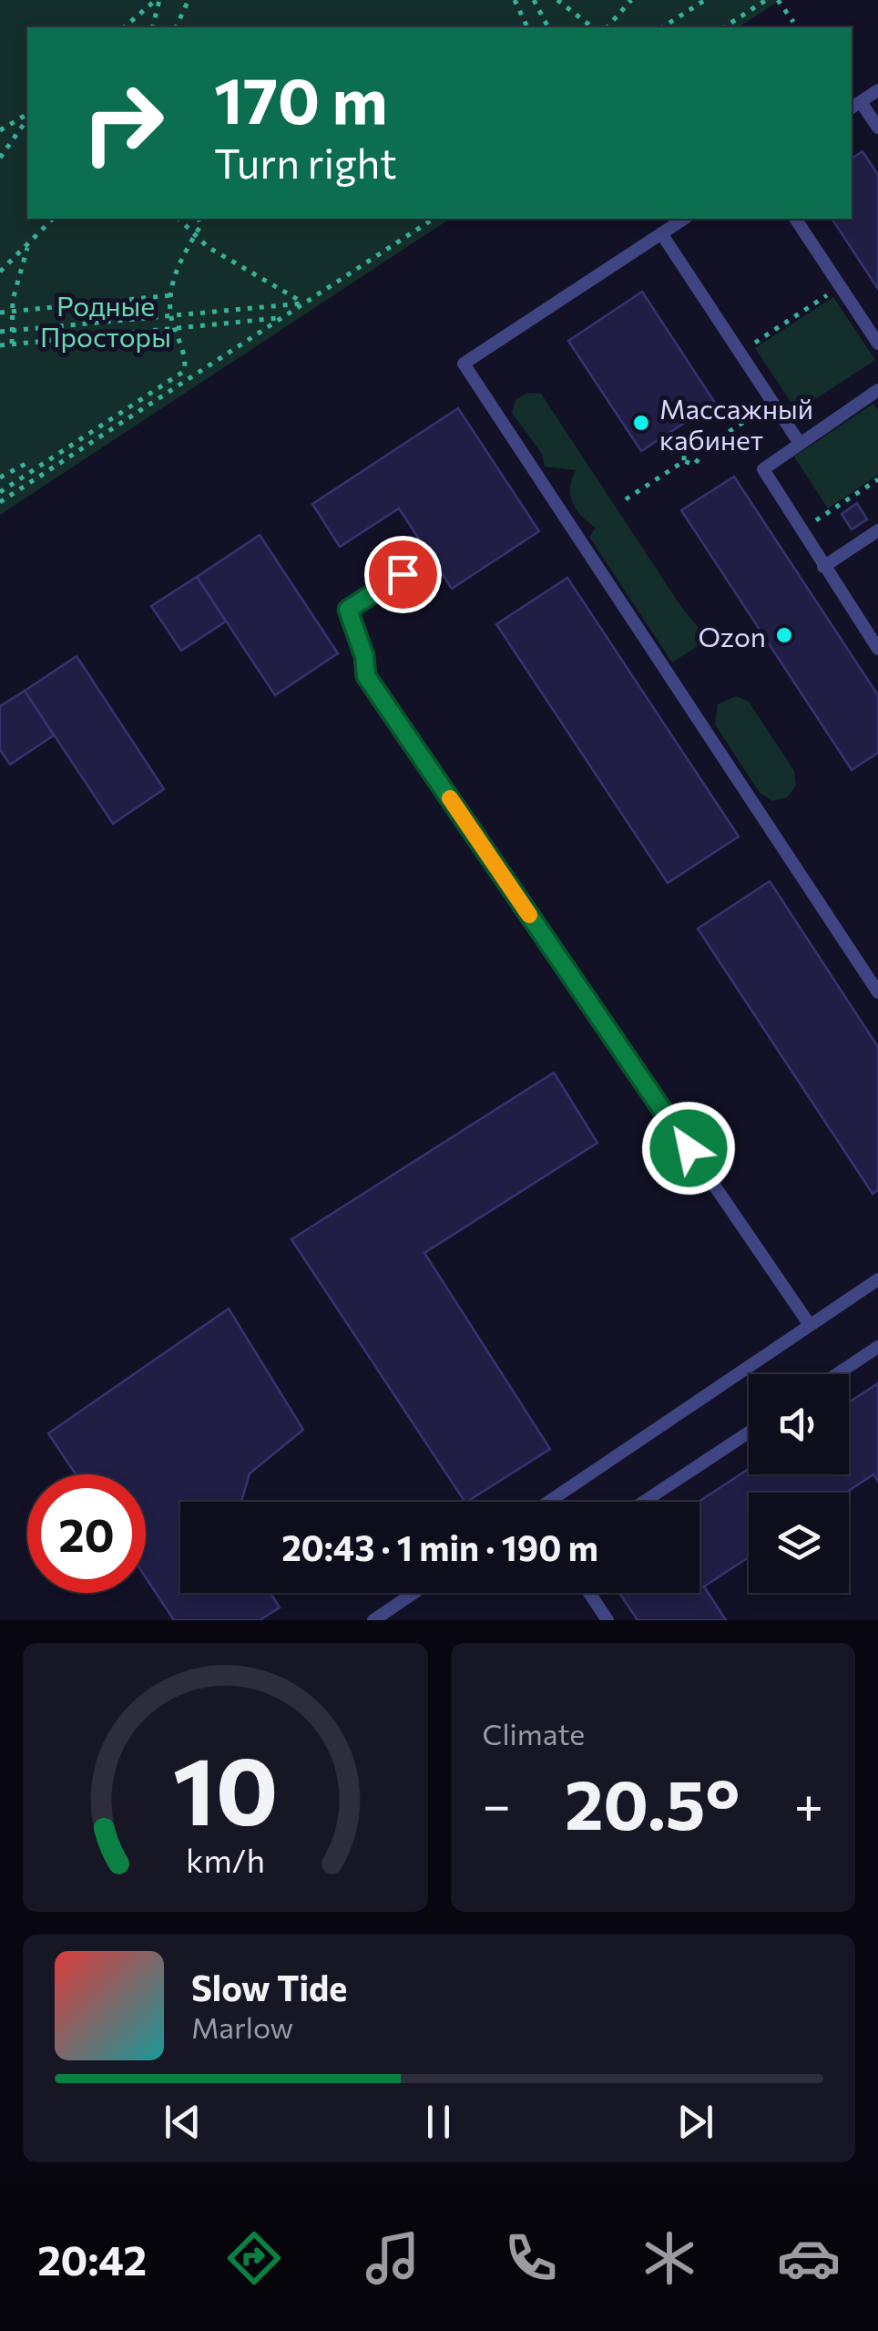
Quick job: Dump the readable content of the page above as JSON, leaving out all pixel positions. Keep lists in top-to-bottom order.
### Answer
{
  "parks": ["Родные Просторы"],
  "places": ["Массажный кабинет", "Ozon"],
  "page": {
    "turn": ["170 m", "Turn right"],
    "limit": "20",
    "trip": "20:43 · 1 min · 190 m",
    "tile": "Climate",
    "heat": ["−", "20.5°", "+"],
    "song": ["Slow Tide", "Marlow"],
    "tabs": "20:42",
    "gauge": ["10", "km/h"]
  }
}
